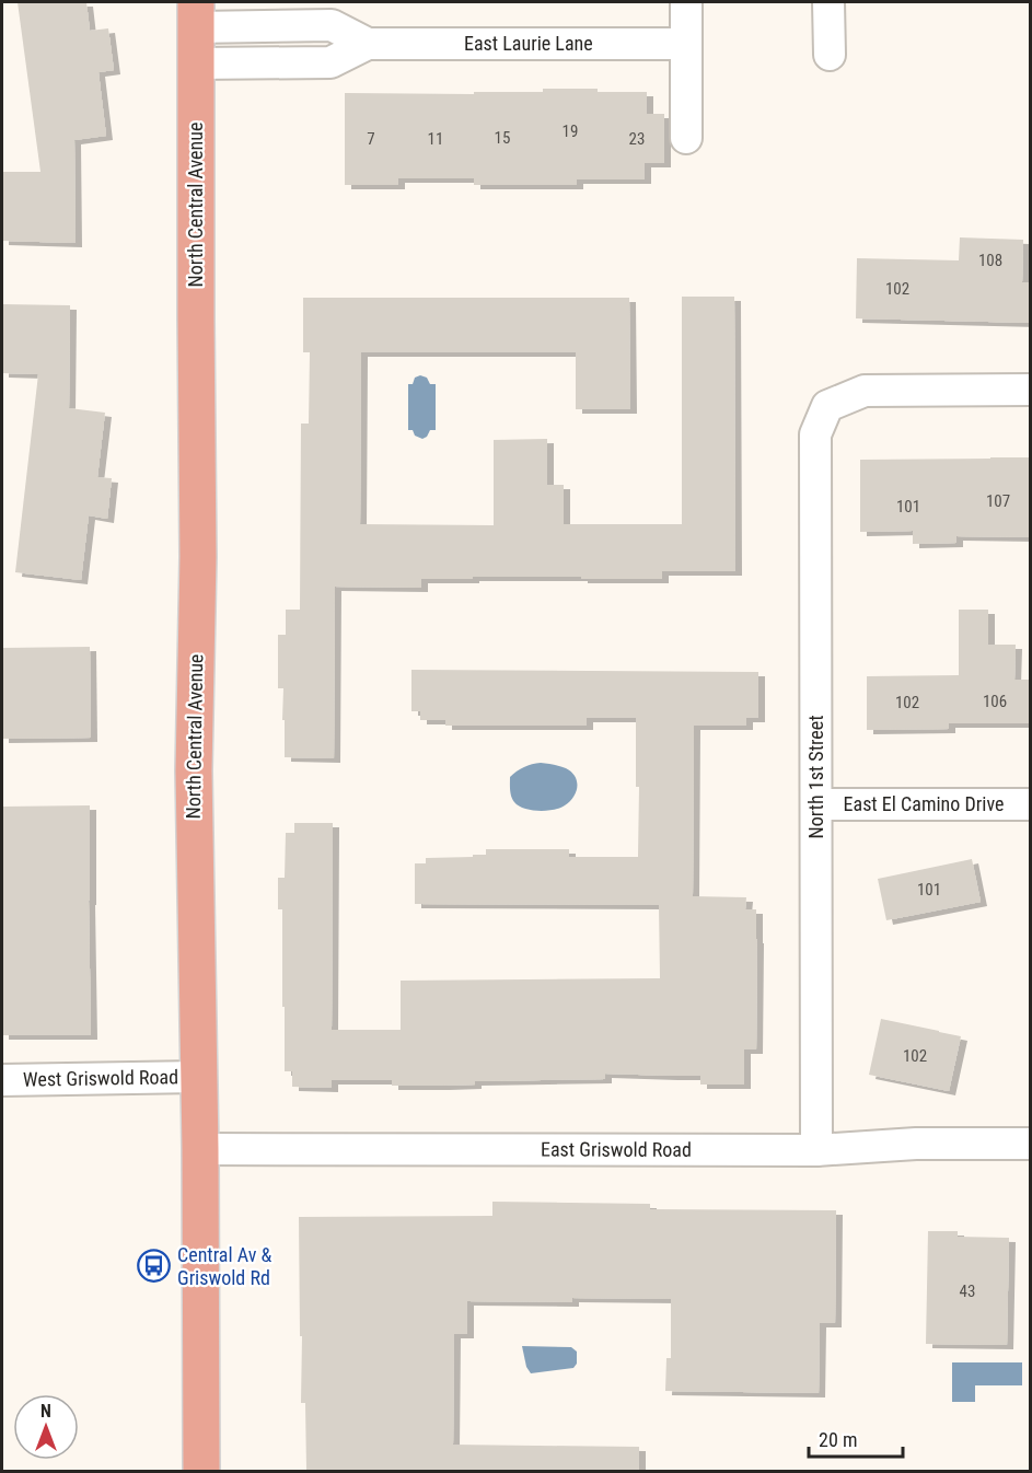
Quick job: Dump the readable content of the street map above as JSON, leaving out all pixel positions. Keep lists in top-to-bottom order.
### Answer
{
  "streets": {
    "main road": ["North Central Avenue"],
    "street": [
      "East Laurie Lane",
      "North 1st Street",
      "East El Camino Drive",
      "West Griswold Road",
      "East Griswold Road"
    ]
  },
  "crossings": [
    ["East Laurie Lane", "North Central Avenue"],
    ["North Central Avenue", "West Griswold Road"],
    ["North Central Avenue", "East Griswold Road"],
    ["North 1st Street", "East El Camino Drive"],
    ["North 1st Street", "East Griswold Road"]
  ],
  "places": {
    "bus stop": ["Central Av & Griswold Rd"]
  },
  "house_numbers": [
    "19",
    "15",
    "7",
    "11",
    "23",
    "108",
    "102",
    "107",
    "101",
    "106",
    "102",
    "101",
    "102",
    "43"
  ],
  "scale_bar": "20 m",
  "north": "top"
}
